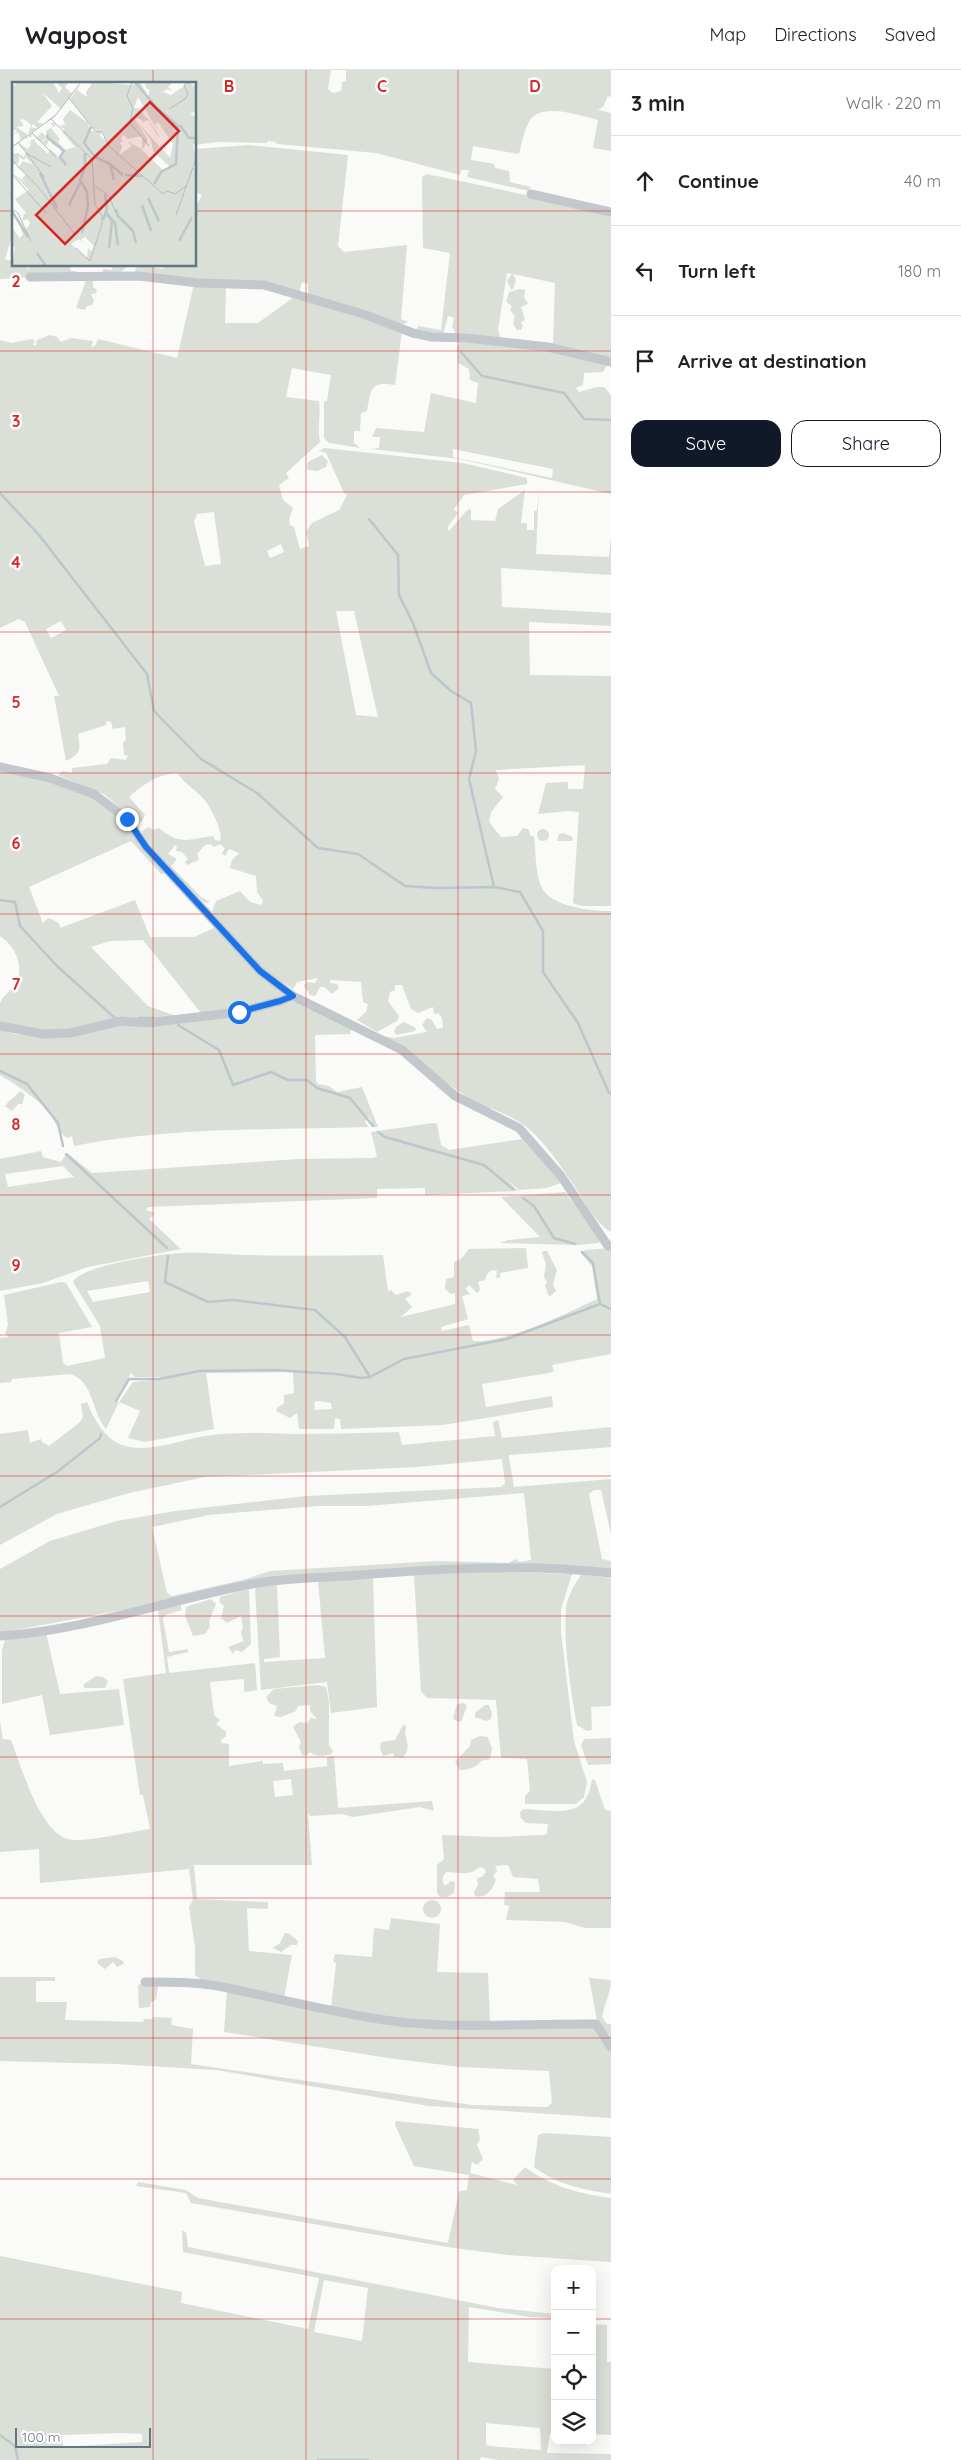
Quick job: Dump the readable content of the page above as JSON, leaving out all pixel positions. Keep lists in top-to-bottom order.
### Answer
{
  "scale_bar": "100 m",
  "page": {
    "header": "Waypost",
    "nav": ["Map", "Directions", "Saved"],
    "heading": ["3 min", "Walk · 220 m"],
    "list": [
      ["Continue", "40 m"],
      ["Turn left", "180 m"],
      "Arrive at destination"
    ],
    "buttons": ["Save", "Share"],
    "map_buttons": ["+", "−"],
    "scale": "100 m"
  },
  "grid": {
    "columns": ["B", "C", "D"],
    "rows": [
      "2",
      "3",
      "4",
      "5",
      "6",
      "7",
      "8",
      "9"
    ]
  }
}
